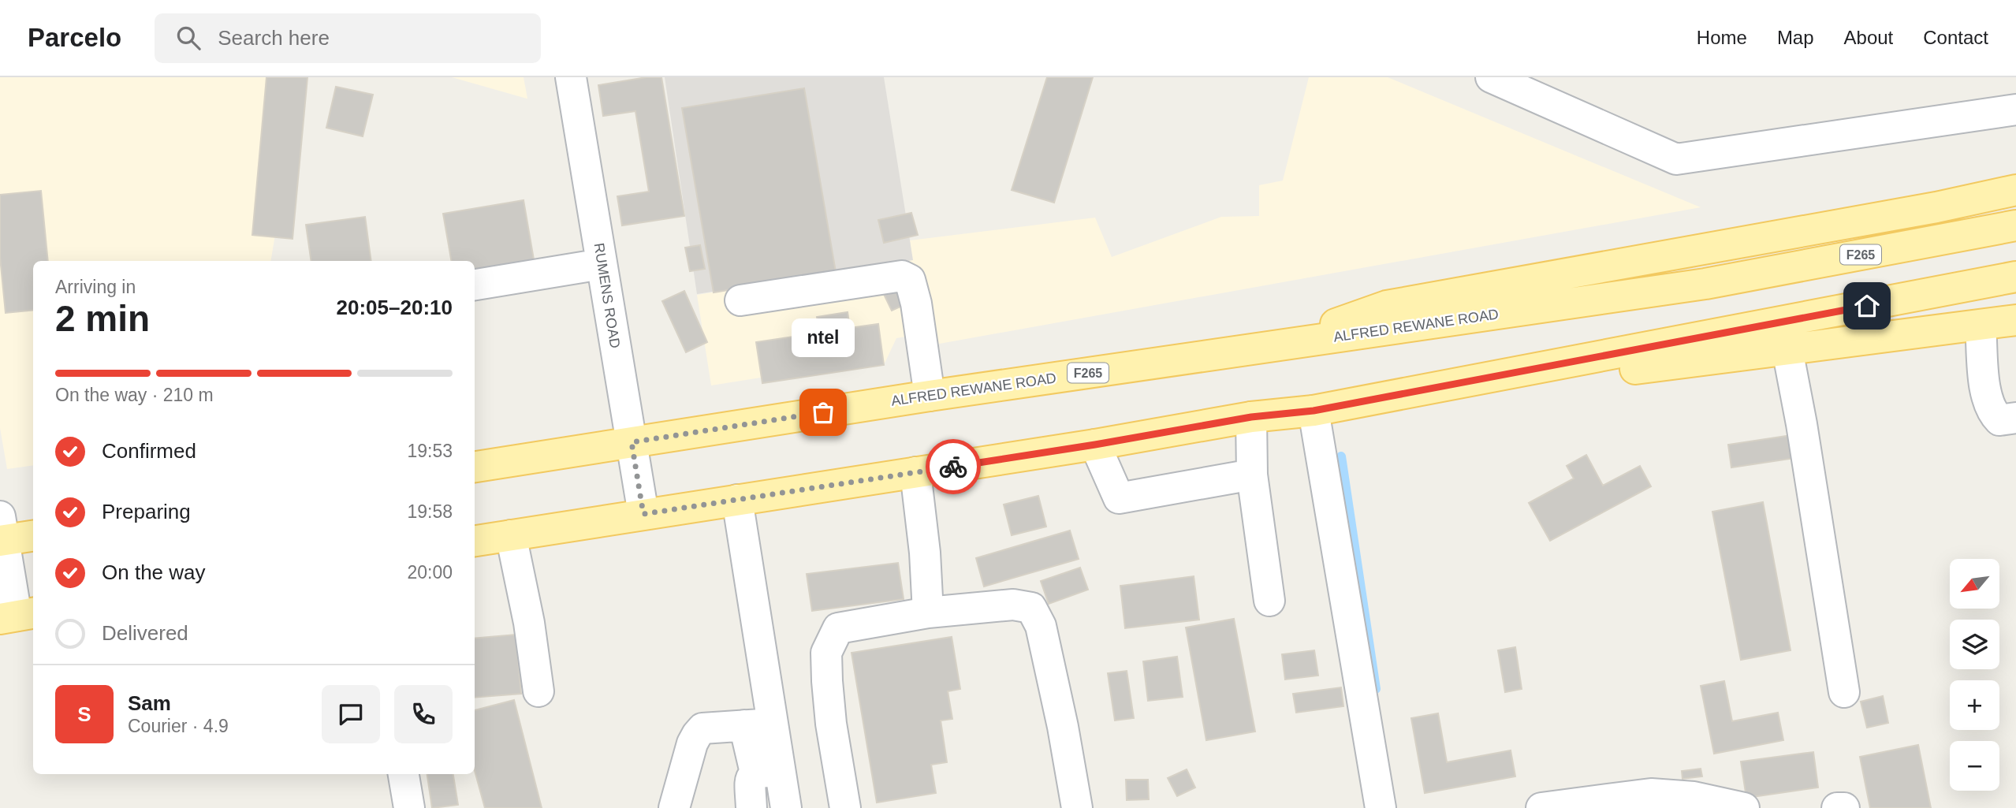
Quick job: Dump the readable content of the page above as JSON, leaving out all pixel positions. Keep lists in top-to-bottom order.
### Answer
{
  "streets": {
    "main road": ["F265", "ALFRED REWANE ROAD"],
    "street": ["RUMENS ROAD"]
  },
  "crossings": [
    ["RUMENS ROAD", "ALFRED REWANE ROAD"]
  ],
  "places": ["ntel"],
  "north": "bottom left",
  "page": {
    "header": "Parcelo",
    "search": "Search here",
    "nav": [
      "Home",
      "Map",
      "About",
      "Contact"
    ],
    "heading": ["2 min", "Arriving in", "20:05–20:10"],
    "panel": ["Sam", "Courier · 4.9"],
    "bubble": "ntel",
    "bar": "On the way · 210 m",
    "list": [
      ["Confirmed", "19:53"],
      ["Preparing", "19:58"],
      ["On the way", "20:00"],
      "Delivered"
    ],
    "map_buttons": ["+", "−"],
    "round": "S"
  }
}
